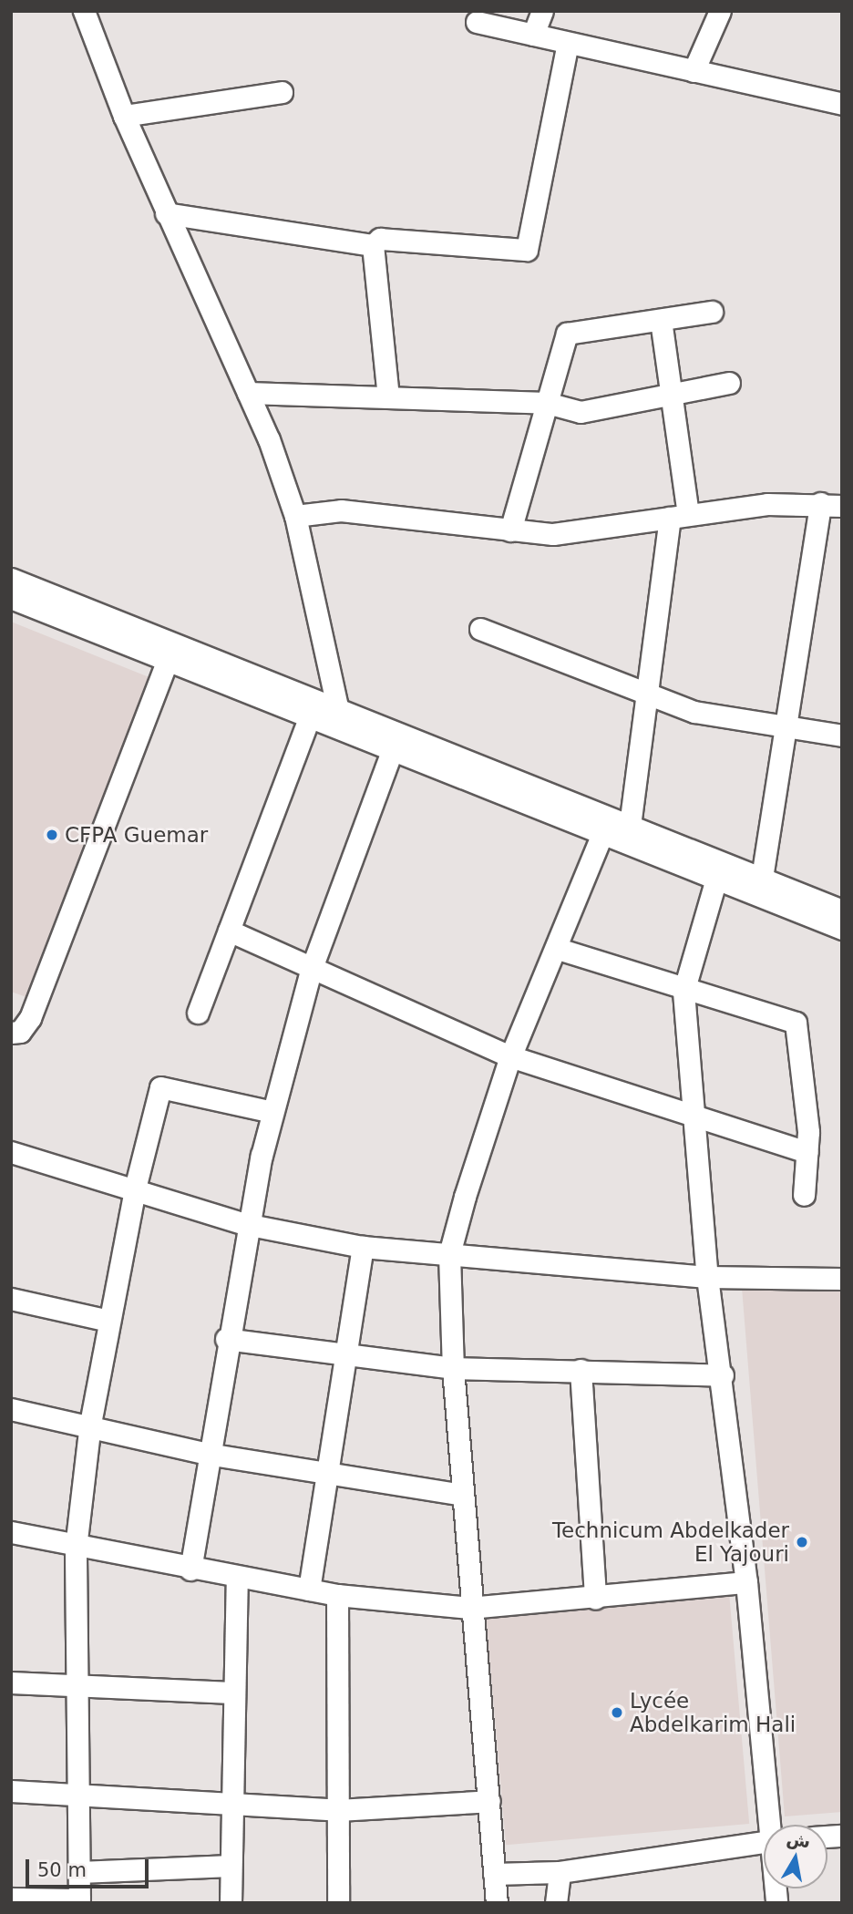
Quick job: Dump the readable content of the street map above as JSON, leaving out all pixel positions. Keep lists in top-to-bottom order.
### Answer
{
  "places": ["CFPA Guemar", "Technicum Abdelkader El Yajouri", "Lycée Abdelkarim Hali"],
  "scale_bar": "50 m",
  "north": "top"
}
